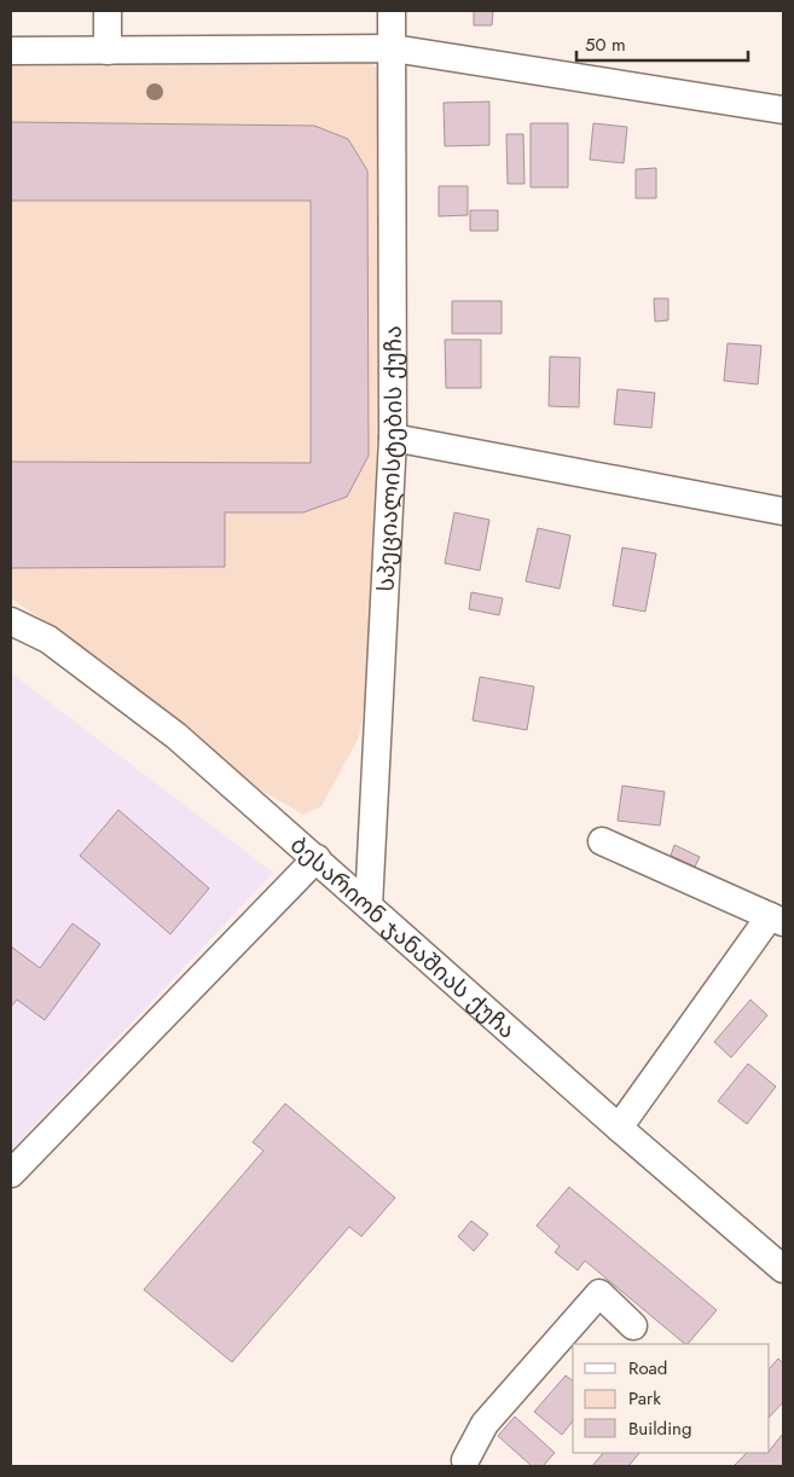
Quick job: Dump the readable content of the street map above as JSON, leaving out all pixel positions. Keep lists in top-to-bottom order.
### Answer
{
  "streets": {
    "street": ["სპეციალისტების ქუჩა", "ბესარიონ ჯანაშიას ქუჩა"]
  },
  "crossings": [
    ["სპეციალისტების ქუჩა", "ბესარიონ ჯანაშიას ქუჩა"]
  ],
  "legend": ["Road", "Park", "Building"],
  "scale_bar": "50 m"
}
